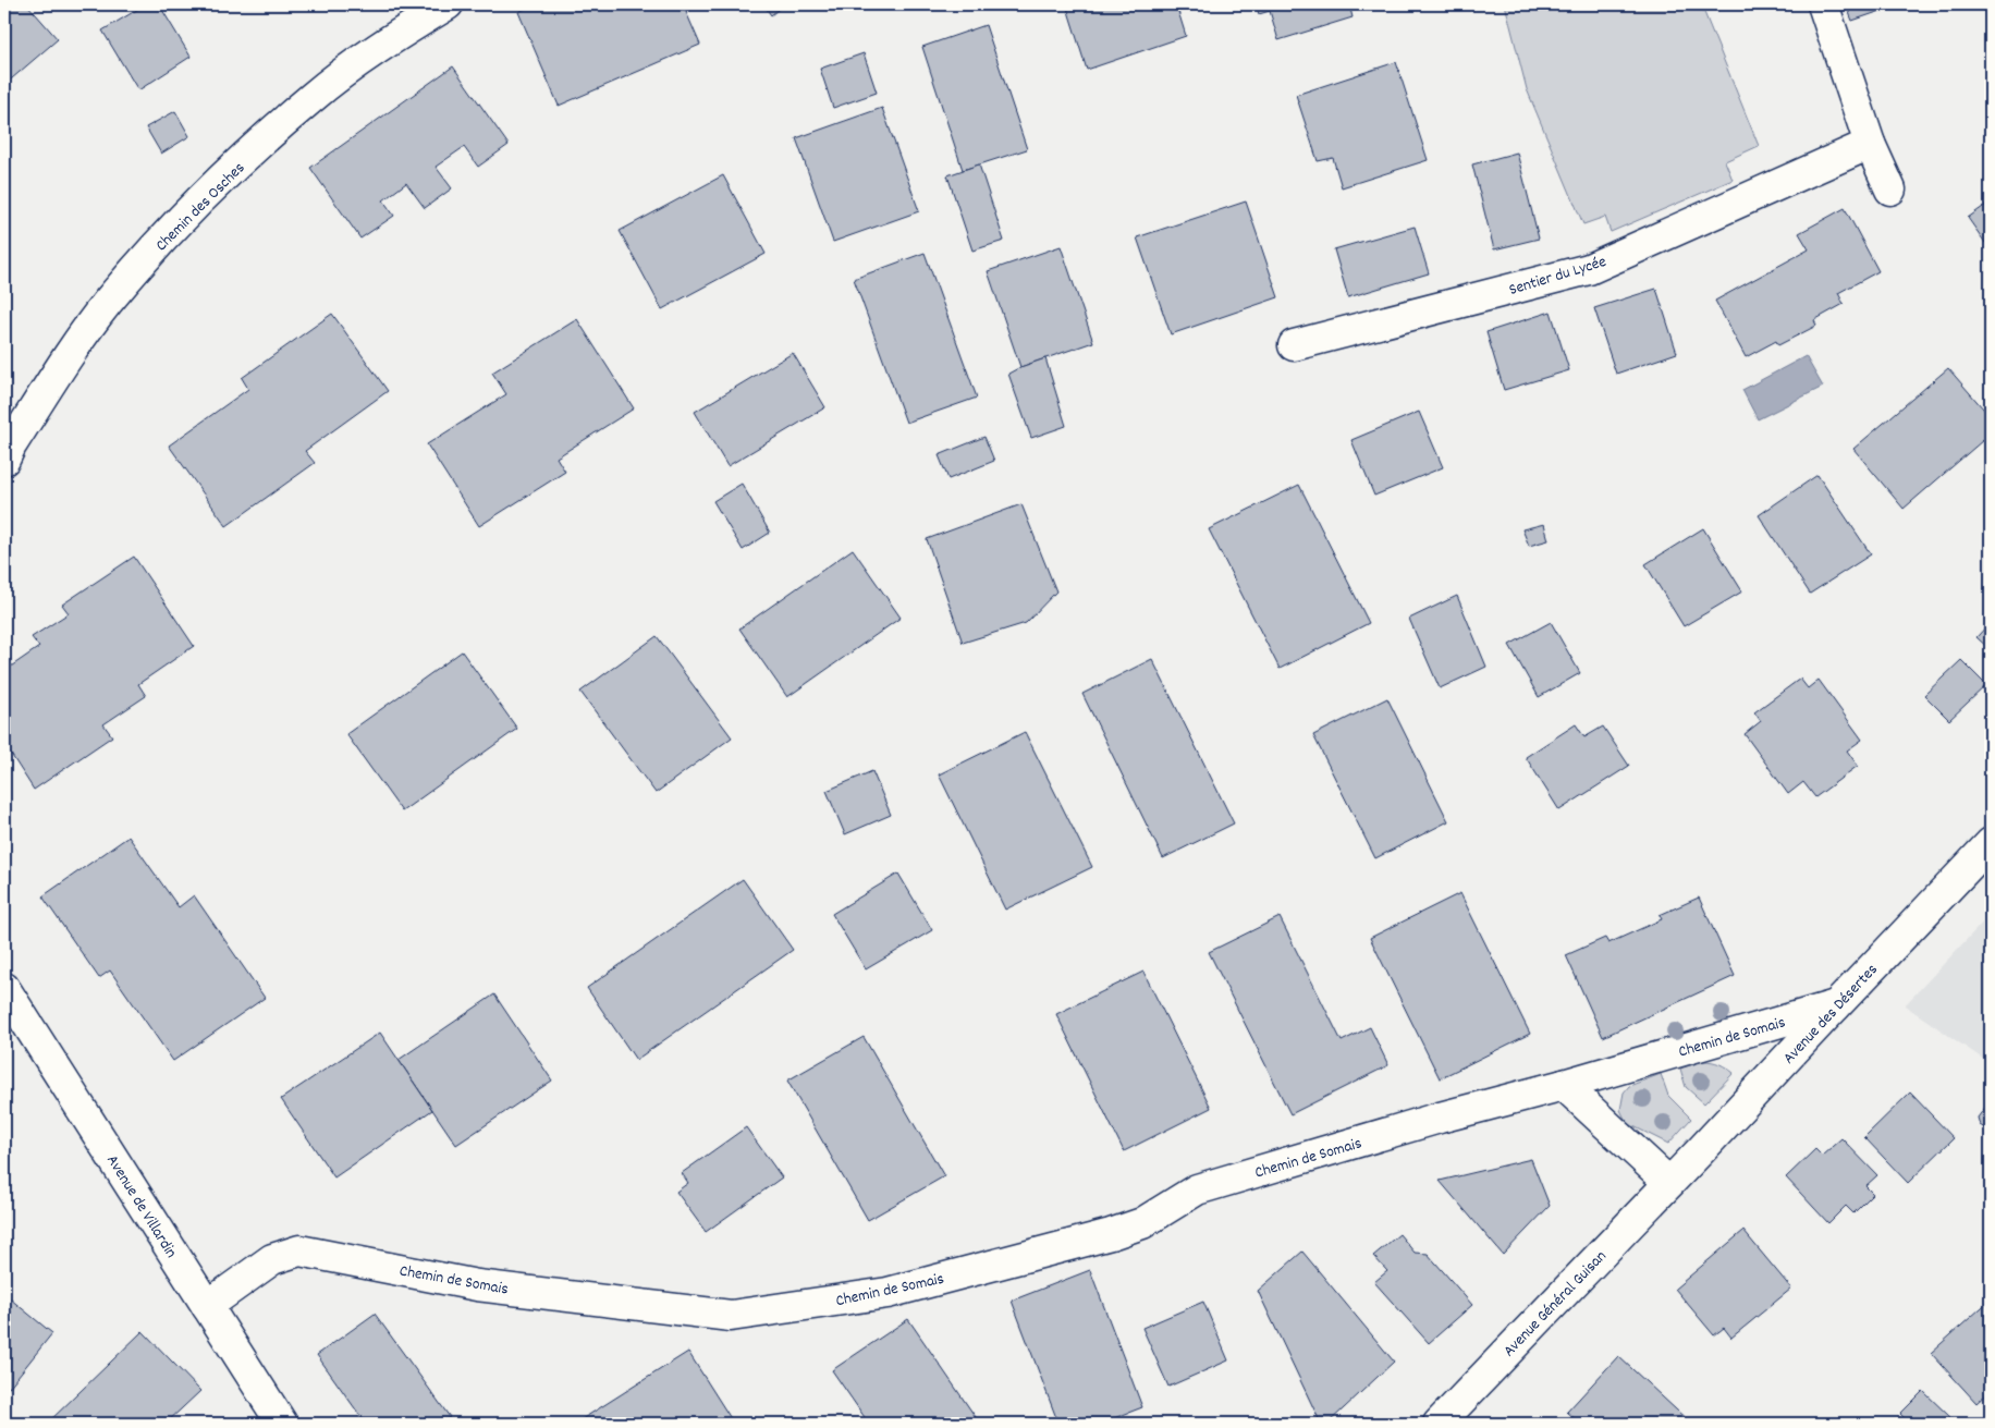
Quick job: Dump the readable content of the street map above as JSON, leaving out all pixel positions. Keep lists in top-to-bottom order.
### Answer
{
  "streets": {
    "street": [
      "Chemin des Osches",
      "Sentier du Lycée",
      "Avenue des Désertes",
      "Chemin de Somais",
      "Avenue de Villardin",
      "Avenue Général Guisan"
    ]
  },
  "crossings": [
    ["Avenue des Désertes", "Chemin de Somais"],
    ["Avenue des Désertes", "Avenue Général Guisan"],
    ["Chemin de Somais", "Avenue de Villardin"]
  ]
}
